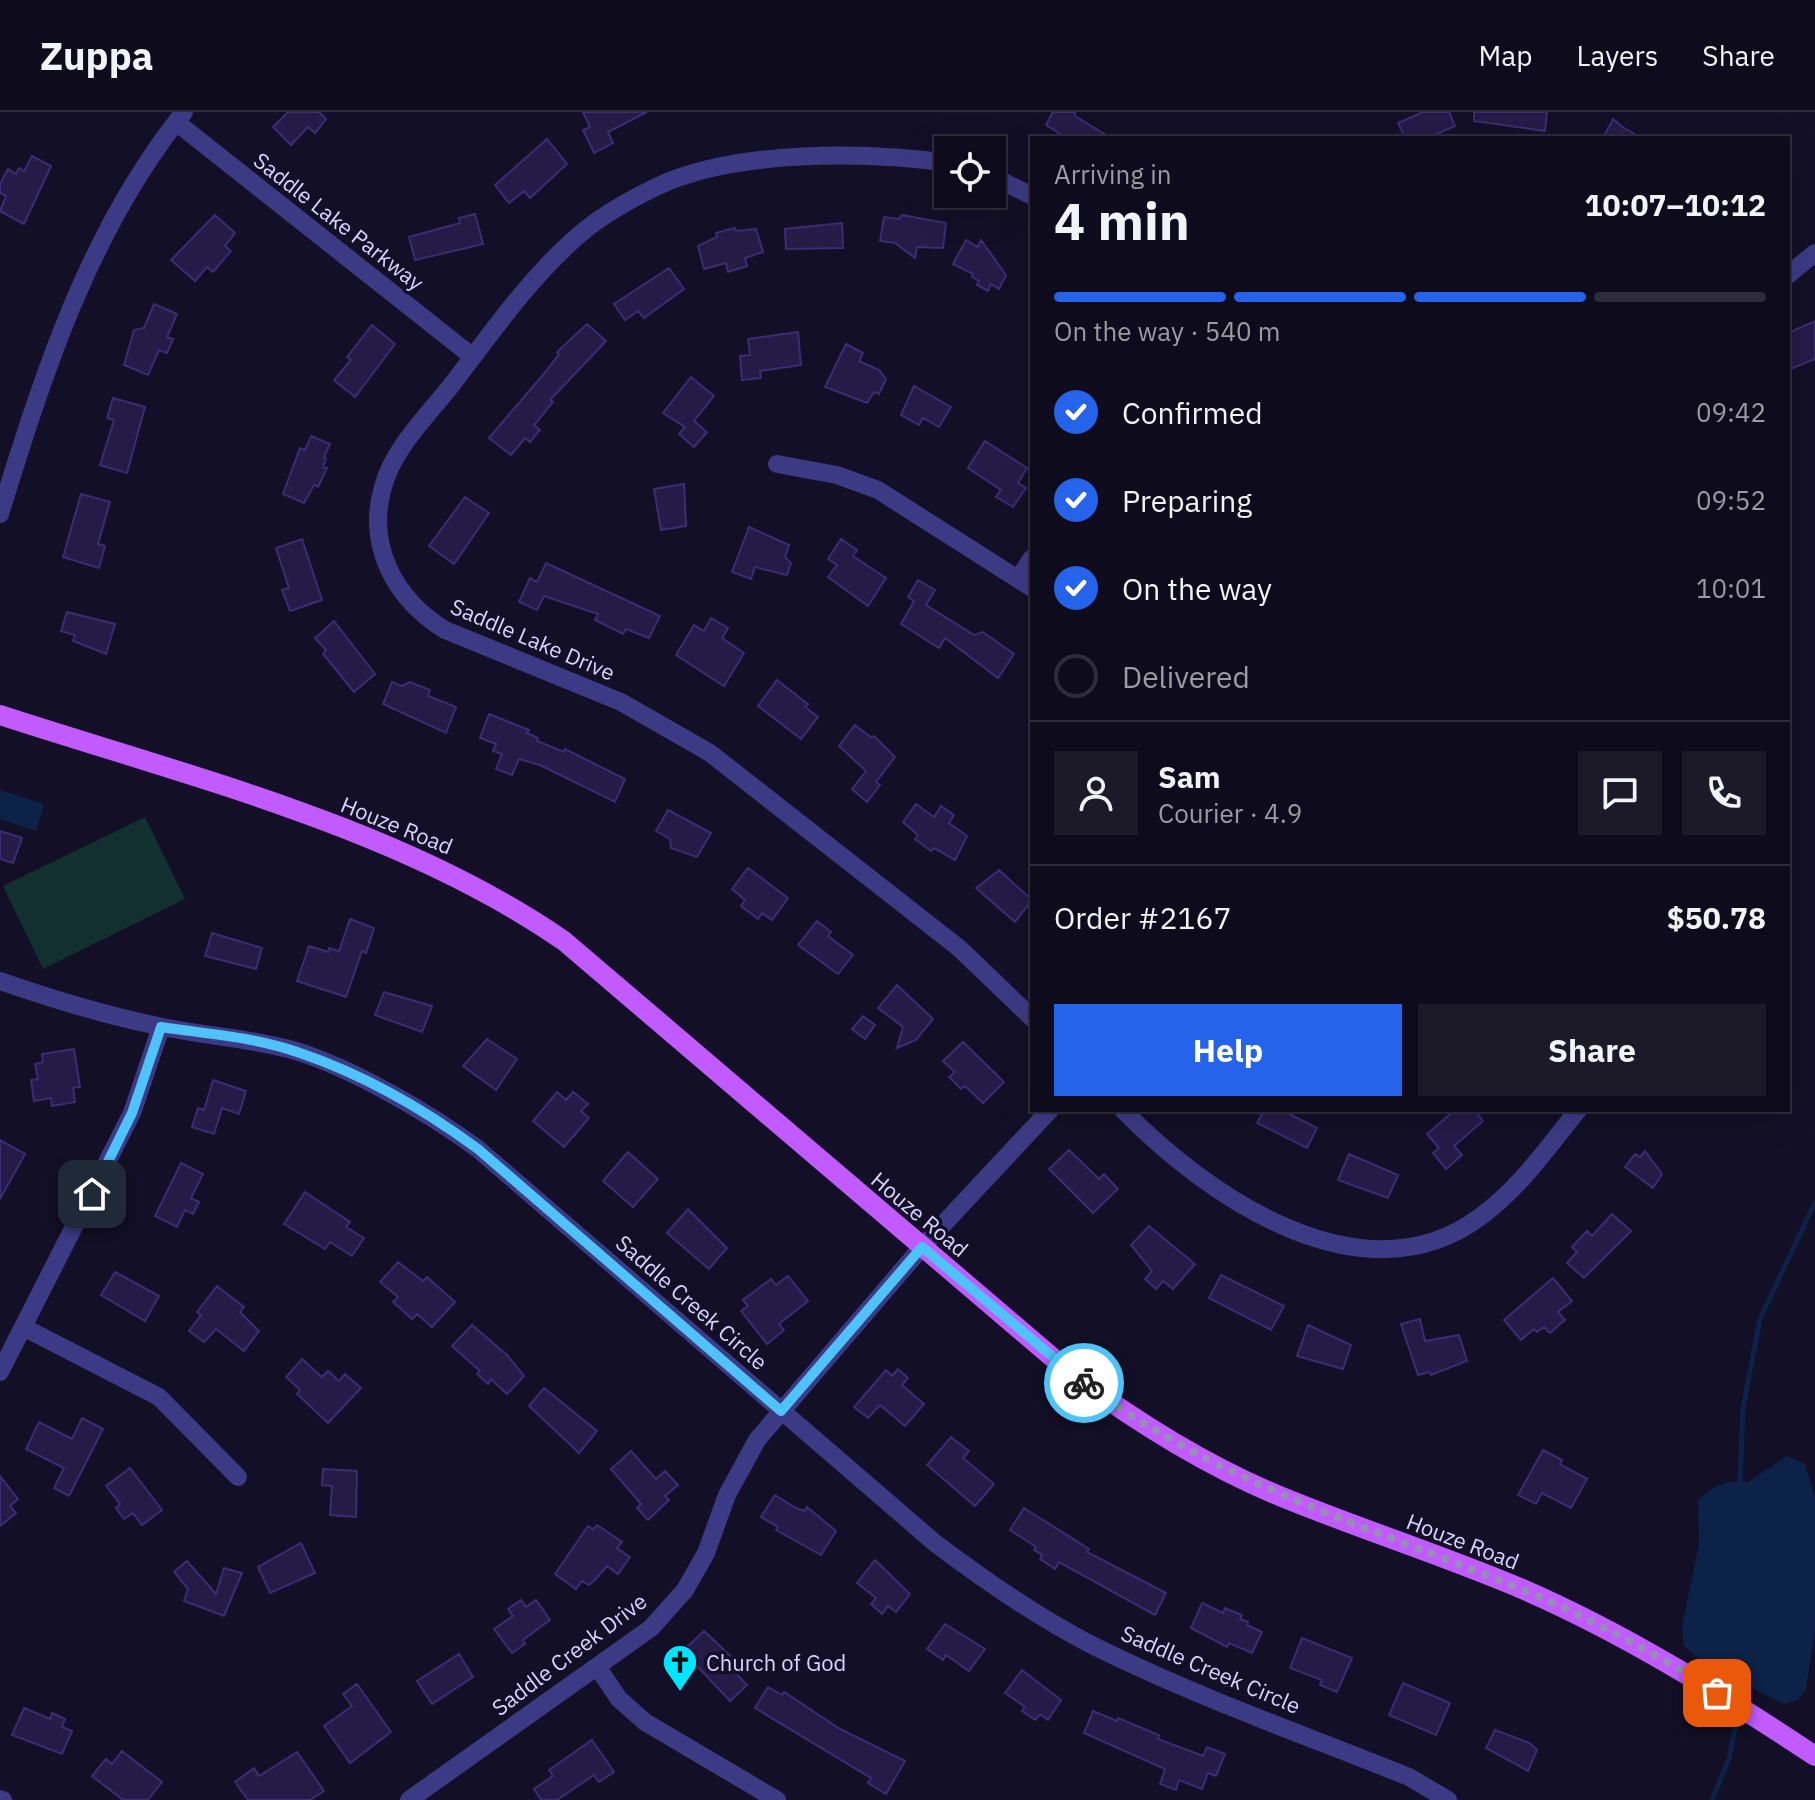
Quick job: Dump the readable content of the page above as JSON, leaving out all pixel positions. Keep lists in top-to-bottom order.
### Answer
{
  "streets": {
    "main road": ["Houze Road"],
    "street": [
      "Saddle Lake Parkway",
      "Saddle Lake Drive",
      "Saddle Creek Circle",
      "Saddle Creek Drive"
    ]
  },
  "crossings": [
    ["Saddle Lake Parkway", "Saddle Lake Drive"],
    ["Houze Road", "Saddle Creek Drive"],
    ["Saddle Creek Circle", "Saddle Creek Drive"]
  ],
  "places": {
    "church": ["Church of God"]
  },
  "page": {
    "header": "Zuppa",
    "nav": ["Map", "Layers", "Share"],
    "heading": ["4 min", "Arriving in", "10:07–10:12"],
    "panel": [
      "Sam",
      "Courier · 4.9",
      "Order #2167",
      "$50.78"
    ],
    "bar": "On the way · 540 m",
    "list": [
      ["Confirmed", "09:42"],
      ["Preparing", "09:52"],
      ["On the way", "10:01"],
      "Delivered"
    ],
    "buttons": ["Help", "Share"]
  }
}
